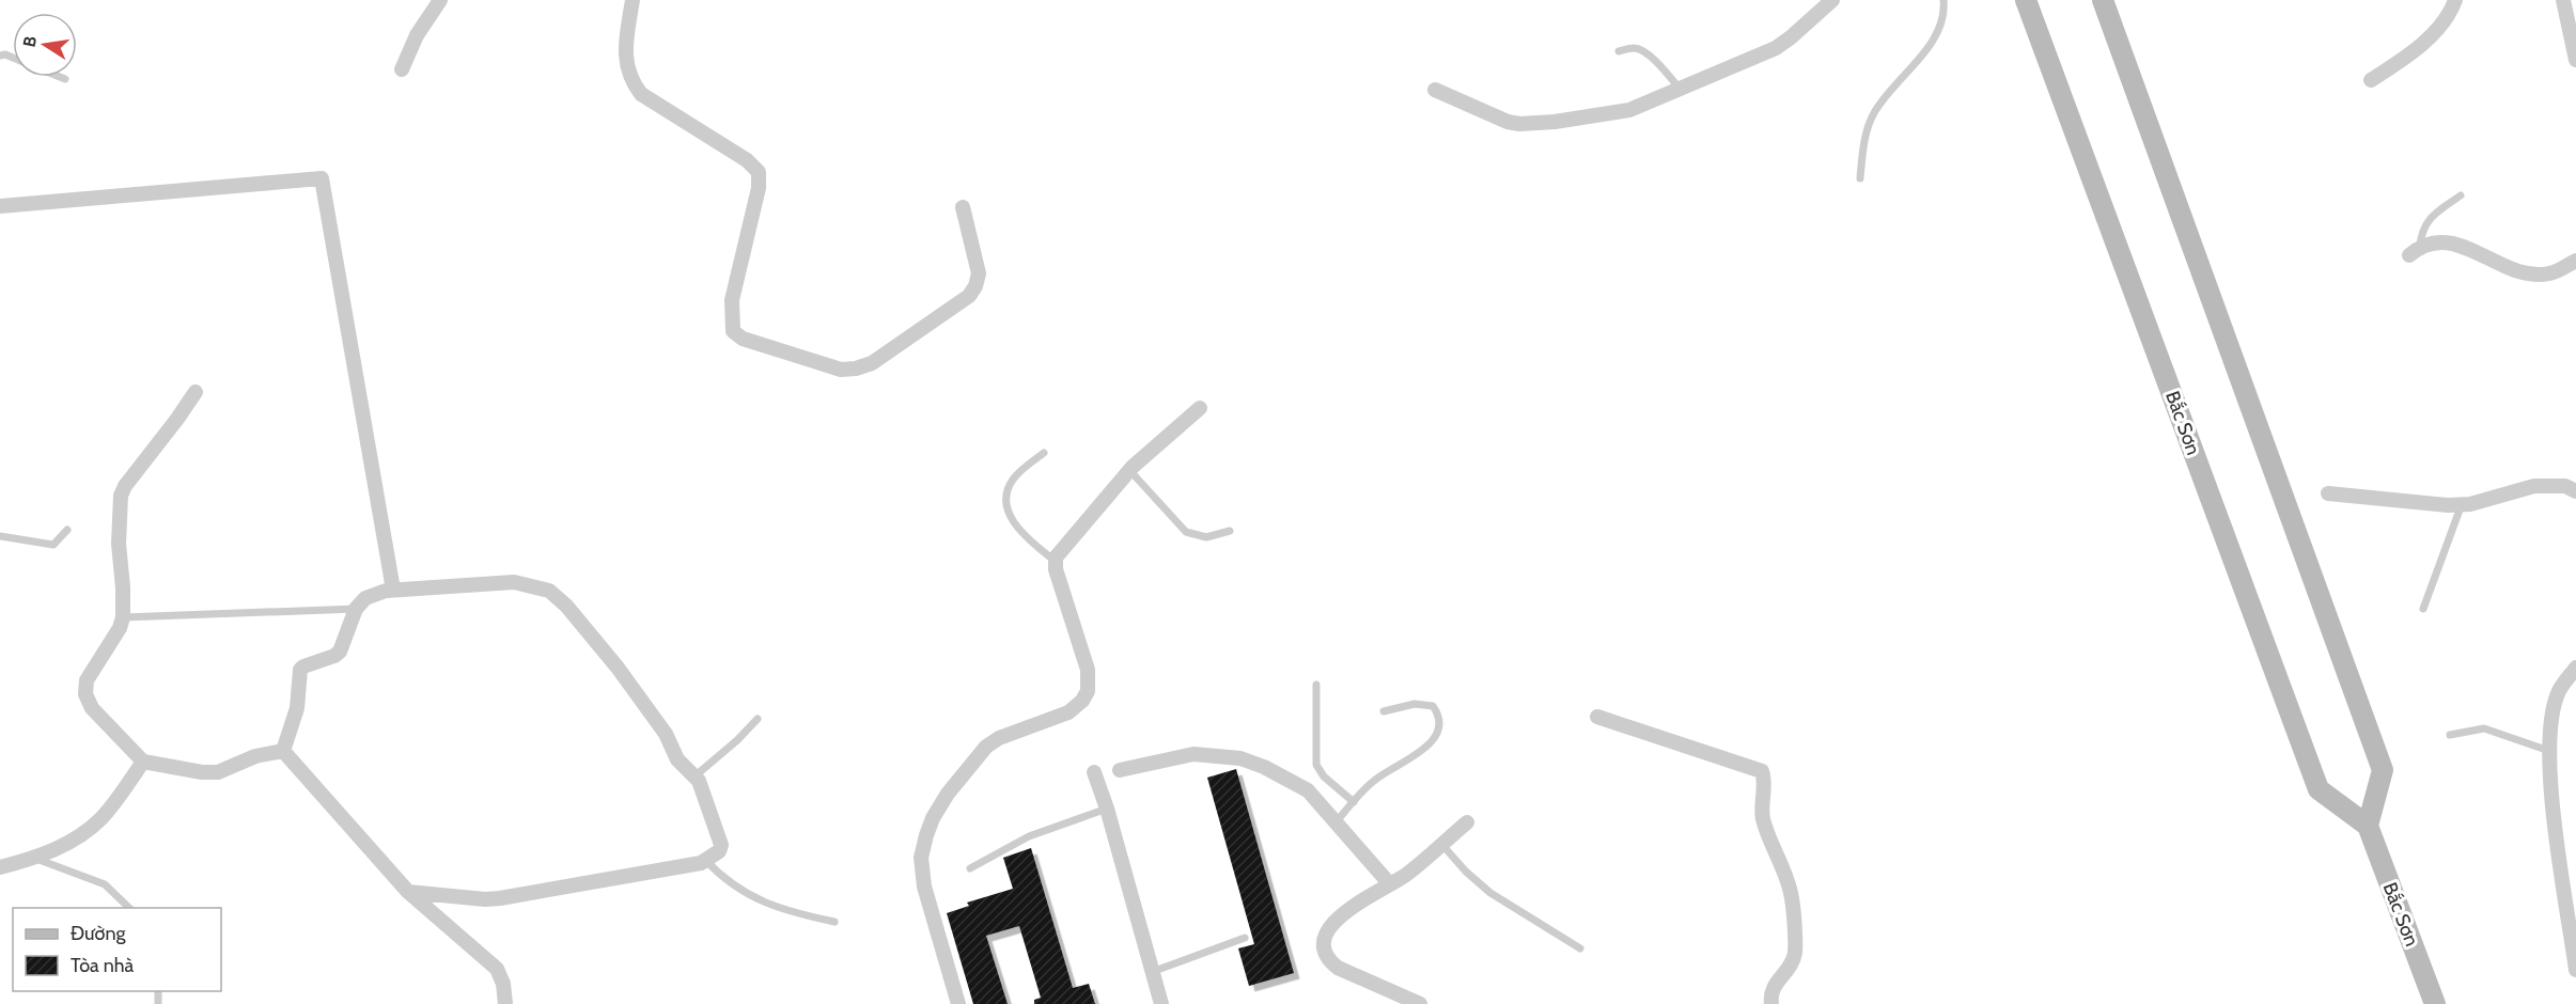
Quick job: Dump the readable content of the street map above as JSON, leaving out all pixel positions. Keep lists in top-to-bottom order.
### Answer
{
  "streets": {
    "main road": ["Bắc Sơn"]
  },
  "legend": ["Đường", "Tòa nhà"],
  "north": "left"
}
